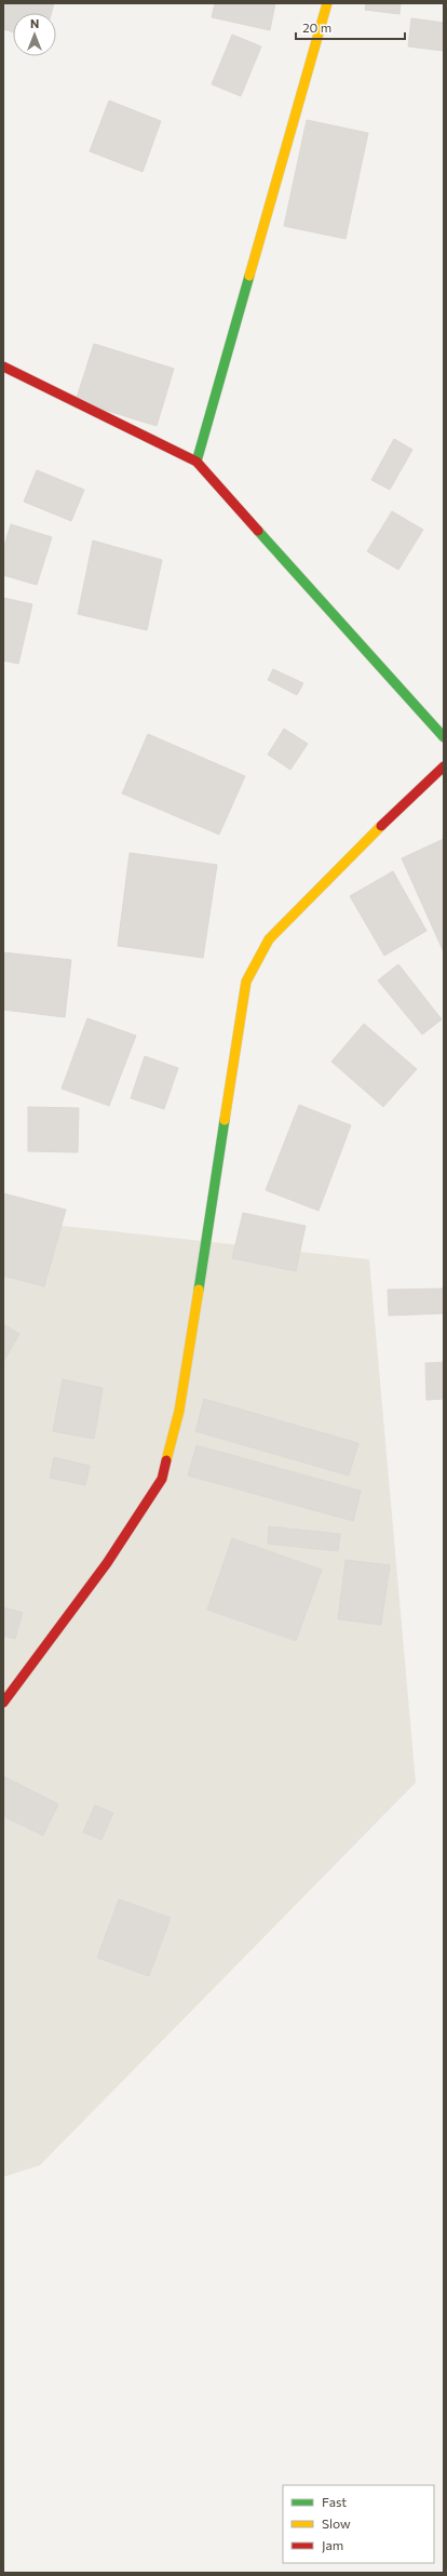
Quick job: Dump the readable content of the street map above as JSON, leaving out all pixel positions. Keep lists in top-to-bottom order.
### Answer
{
  "legend": ["Fast", "Slow", "Jam"],
  "scale_bar": "20 m",
  "north": "top"
}
